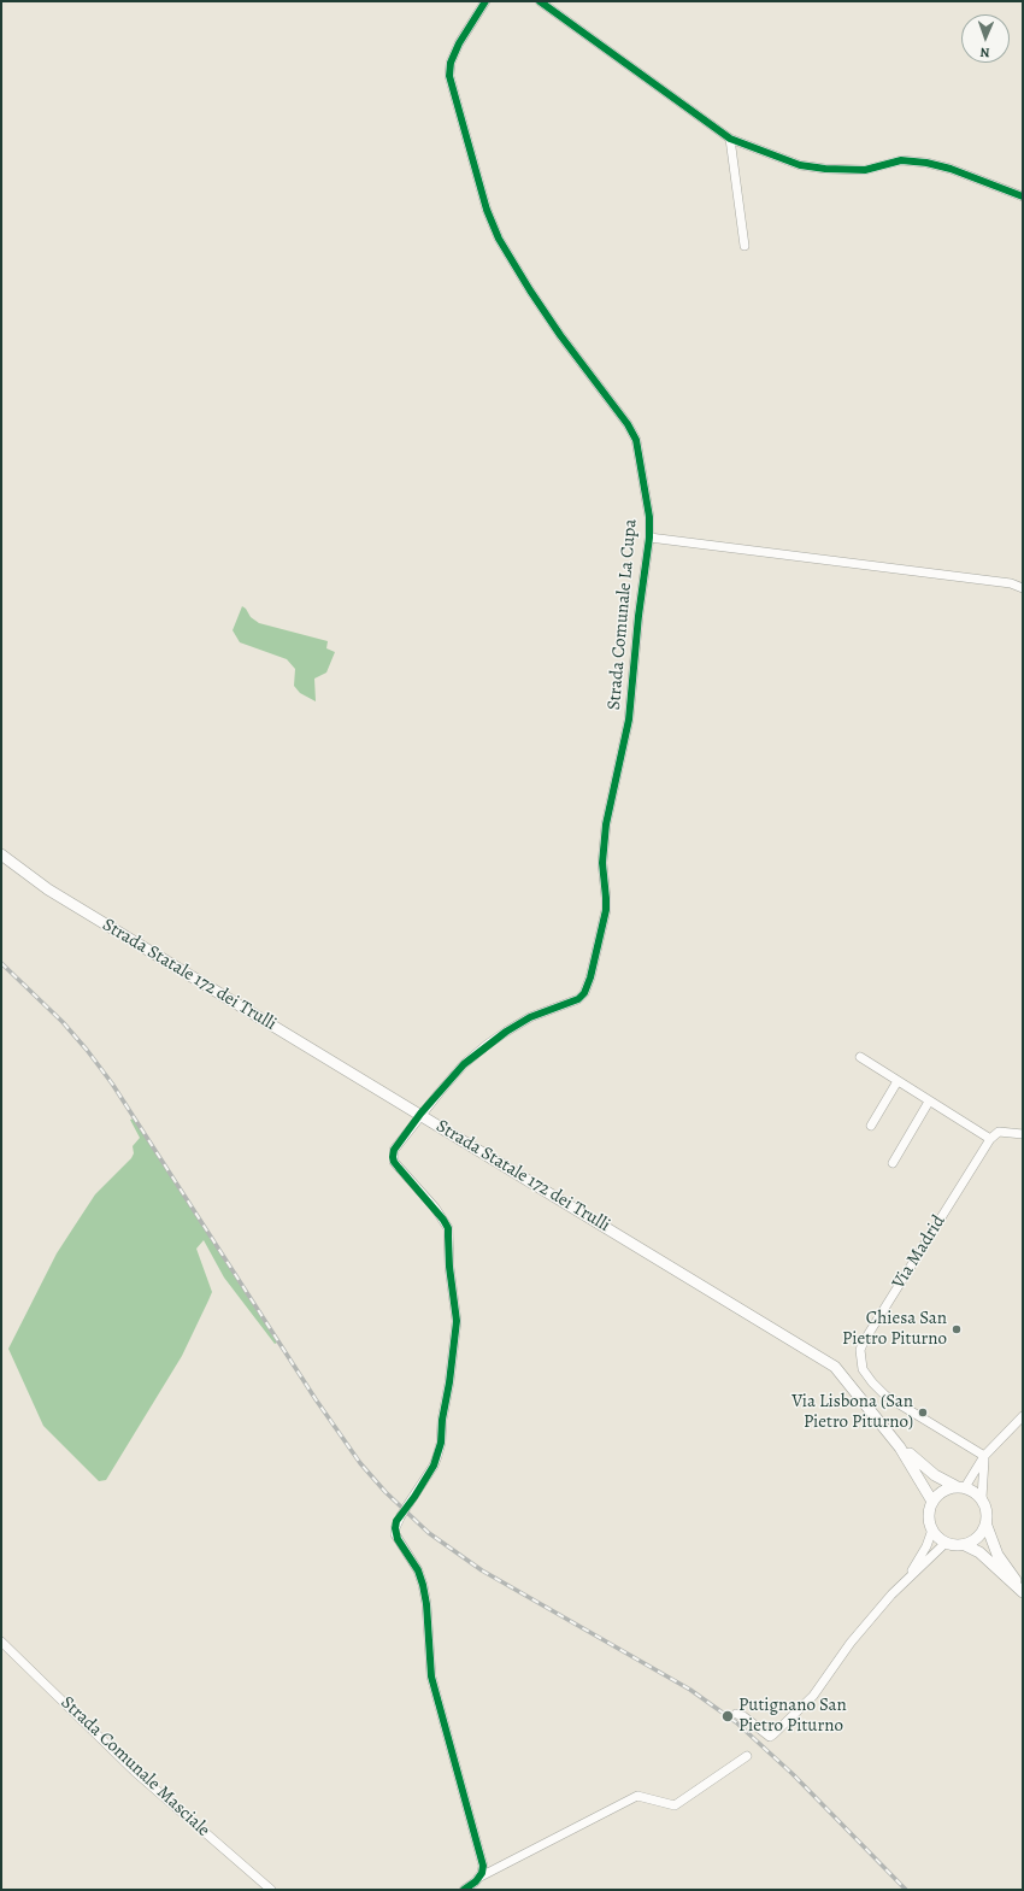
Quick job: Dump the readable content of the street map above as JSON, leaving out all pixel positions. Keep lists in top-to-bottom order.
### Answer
{
  "streets": {
    "main road": ["Strada Statale 172 dei Trulli"],
    "street": ["Strada Comunale La Cupa", "Via Madrid", "Strada Comunale Masciale"]
  },
  "crossings": [
    ["Strada Comunale La Cupa", "Strada Statale 172 dei Trulli"]
  ],
  "places": ["Chiesa San Pietro Piturno", "Via Lisbona (San Pietro Piturno)", "Putignano San Pietro Piturno"],
  "north": "bottom"
}
